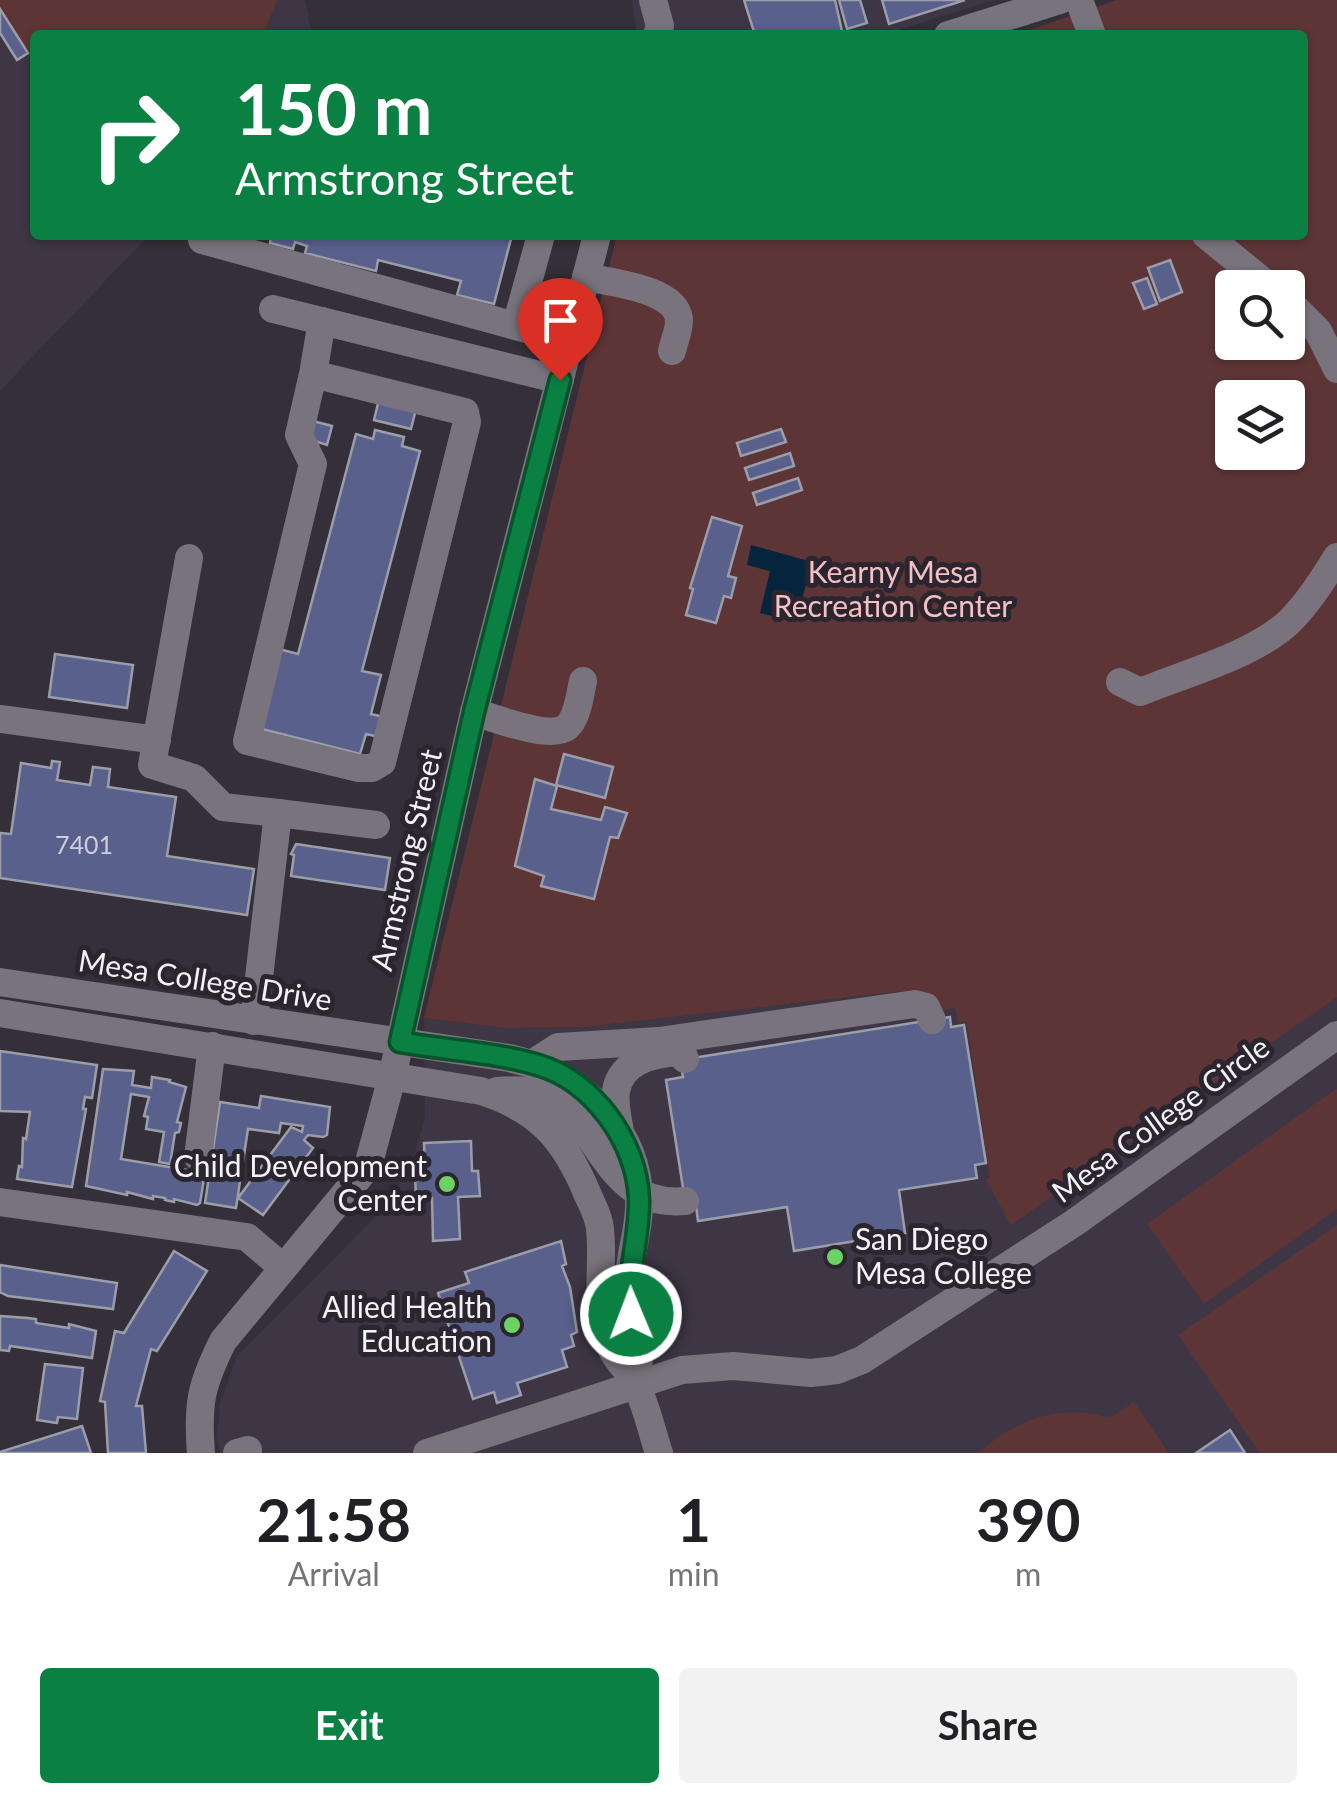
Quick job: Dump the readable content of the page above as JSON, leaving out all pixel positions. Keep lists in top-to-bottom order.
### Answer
{
  "streets": {
    "street": ["Armstrong Street", "Mesa College Drive", "Mesa College Circle"]
  },
  "crossings": [
    ["Armstrong Street", "Mesa College Drive"]
  ],
  "parks": ["Kearny Mesa Recreation Center"],
  "places": ["Child Development Center", "San Diego Mesa College", "Allied Health Education"],
  "house_numbers": ["7401"],
  "page": {
    "turn": ["150 m", "Armstrong Street"],
    "eta": [
      "21:58",
      "Arrival",
      "1",
      "min",
      "390",
      "m"
    ],
    "buttons": ["Exit", "Share"]
  }
}
